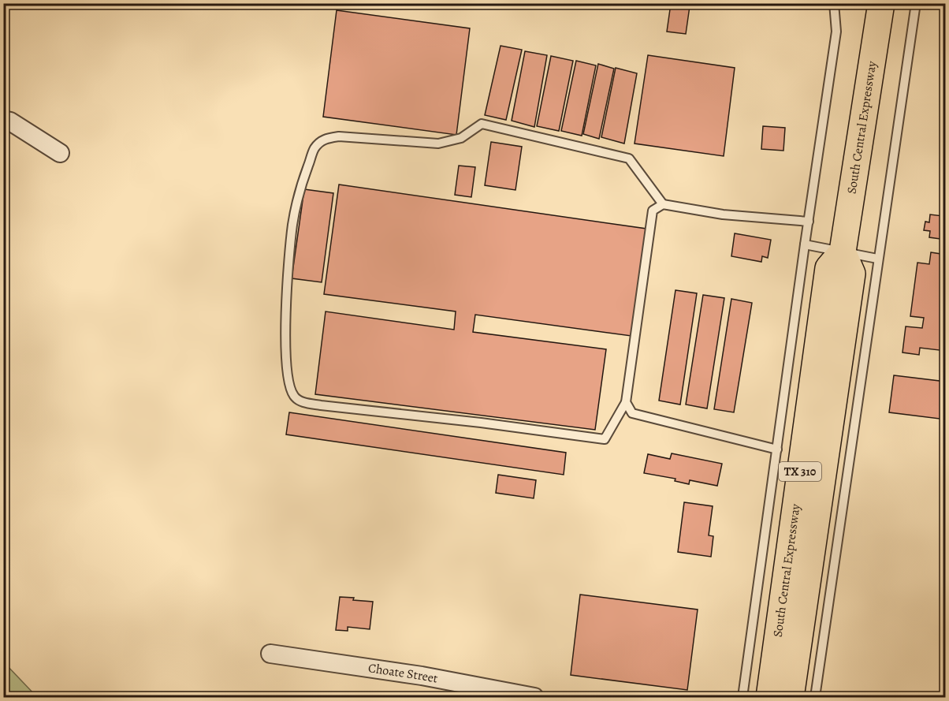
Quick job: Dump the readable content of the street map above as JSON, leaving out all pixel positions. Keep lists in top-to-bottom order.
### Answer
{
  "streets": {
    "main road": ["South Central Expressway", "TX 310"],
    "street": ["Choate Street"]
  }
}
